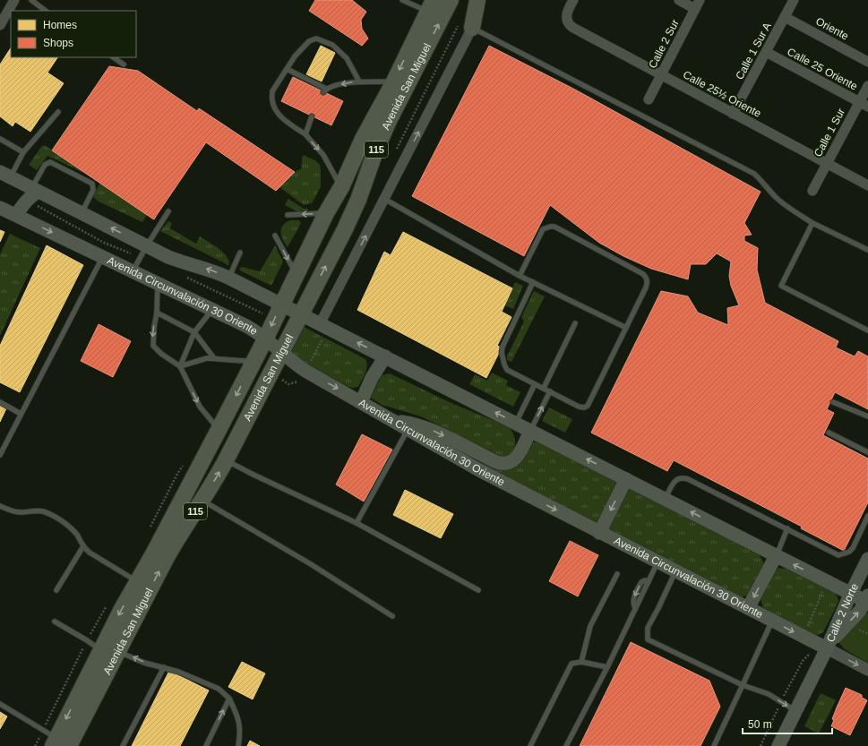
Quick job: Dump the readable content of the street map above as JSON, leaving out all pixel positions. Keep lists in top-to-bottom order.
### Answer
{
  "streets": {
    "highway": ["Avenida San Miguel", "115"],
    "main road": ["Avenida Circunvalación 30 Oriente", "Calle 2 Norte"],
    "street": [
      "Oriente",
      "Calle 2 Sur",
      "Calle 1 Sur A",
      "Calle 25 Oriente",
      "Calle 25½ Oriente",
      "Calle 1 Sur"
    ]
  },
  "crossings": [
    ["Oriente", "Calle 1 Sur A"],
    ["Calle 2 Sur", "Calle 25½ Oriente"],
    ["Calle 1 Sur A", "Calle 25 Oriente"],
    ["Calle 1 Sur A", "Calle 25½ Oriente"],
    ["Calle 25 Oriente", "Calle 1 Sur"],
    ["Avenida San Miguel", "Avenida Circunvalación 30 Oriente"],
    ["Calle 25½ Oriente", "Calle 1 Sur"],
    ["Avenida Circunvalación 30 Oriente", "Calle 2 Norte"]
  ],
  "legend": ["Homes", "Shops"],
  "scale_bar": "50 m"
}
